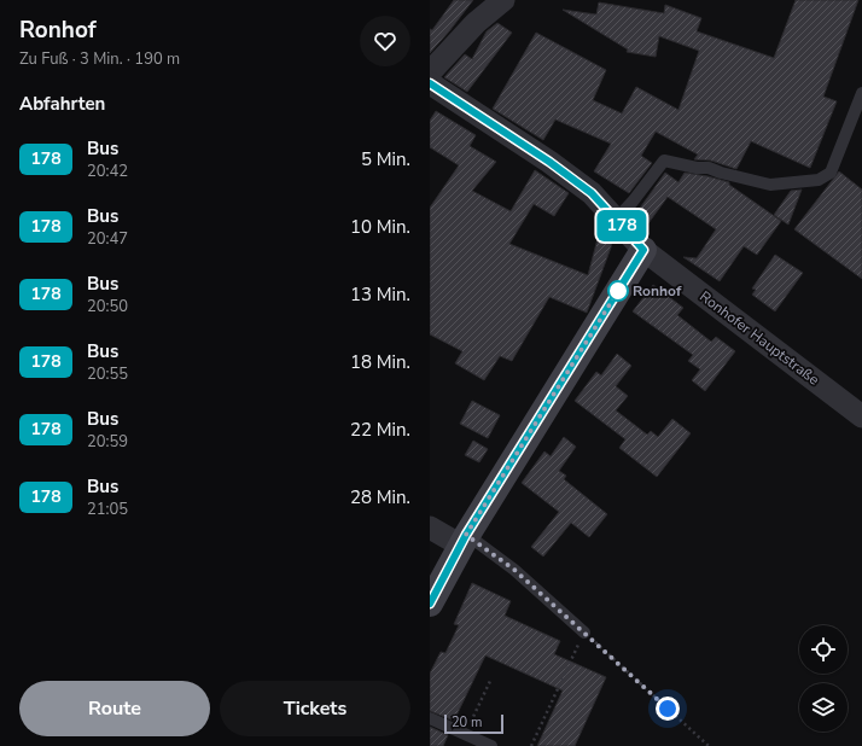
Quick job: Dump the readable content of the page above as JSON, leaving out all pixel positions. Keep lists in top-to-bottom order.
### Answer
{
  "streets": {
    "street": ["Ronhofer Hauptstraße"]
  },
  "places": ["Ronhof"],
  "lines": ["bus line 178"],
  "scale_bar": "20 m",
  "page": {
    "heading": [
      ["Ronhof", "Zu Fuß · 3 Min. · 190 m"],
      "Abfahrten"
    ],
    "on_map": "178",
    "list": [
      {
        "mark": "178",
        "name": "Bus",
        "note": "20:42",
        "value": "5 Min."
      },
      {
        "mark": "178",
        "name": "Bus",
        "note": "20:47",
        "value": "10 Min."
      },
      {
        "mark": "178",
        "name": "Bus",
        "note": "20:50",
        "value": "13 Min."
      },
      {
        "mark": "178",
        "name": "Bus",
        "note": "20:55",
        "value": "18 Min."
      },
      {
        "mark": "178",
        "name": "Bus",
        "note": "20:59",
        "value": "22 Min."
      },
      {
        "mark": "178",
        "name": "Bus",
        "note": "21:05",
        "value": "28 Min."
      }
    ],
    "buttons": ["Route", "Tickets"],
    "scale": "20 m"
  }
}
